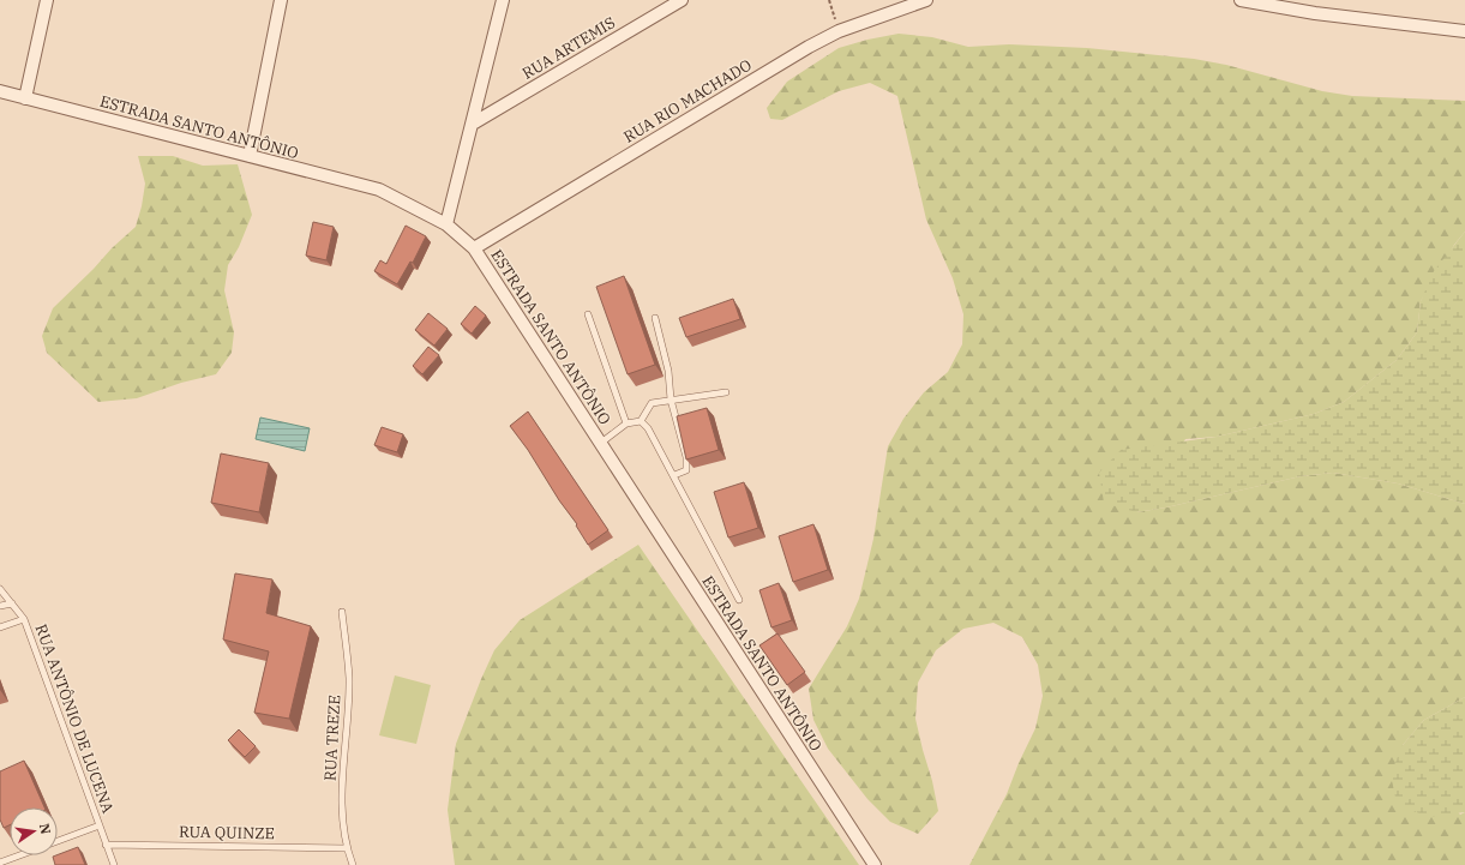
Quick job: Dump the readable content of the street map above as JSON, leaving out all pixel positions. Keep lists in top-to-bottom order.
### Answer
{
  "streets": {
    "street": ["RUA ARTEMIS", "RUA RIO MACHADO", "ESTRADA SANTO ANTÔNIO"],
    "lane": ["RUA ANTÔNIO DE LUCENA", "RUA TREZE", "RUA QUINZE"]
  },
  "crossings": [
    ["RUA RIO MACHADO", "ESTRADA SANTO ANTÔNIO"],
    ["RUA ANTÔNIO DE LUCENA", "RUA QUINZE"],
    ["RUA TREZE", "RUA QUINZE"]
  ],
  "north": "right"
}
